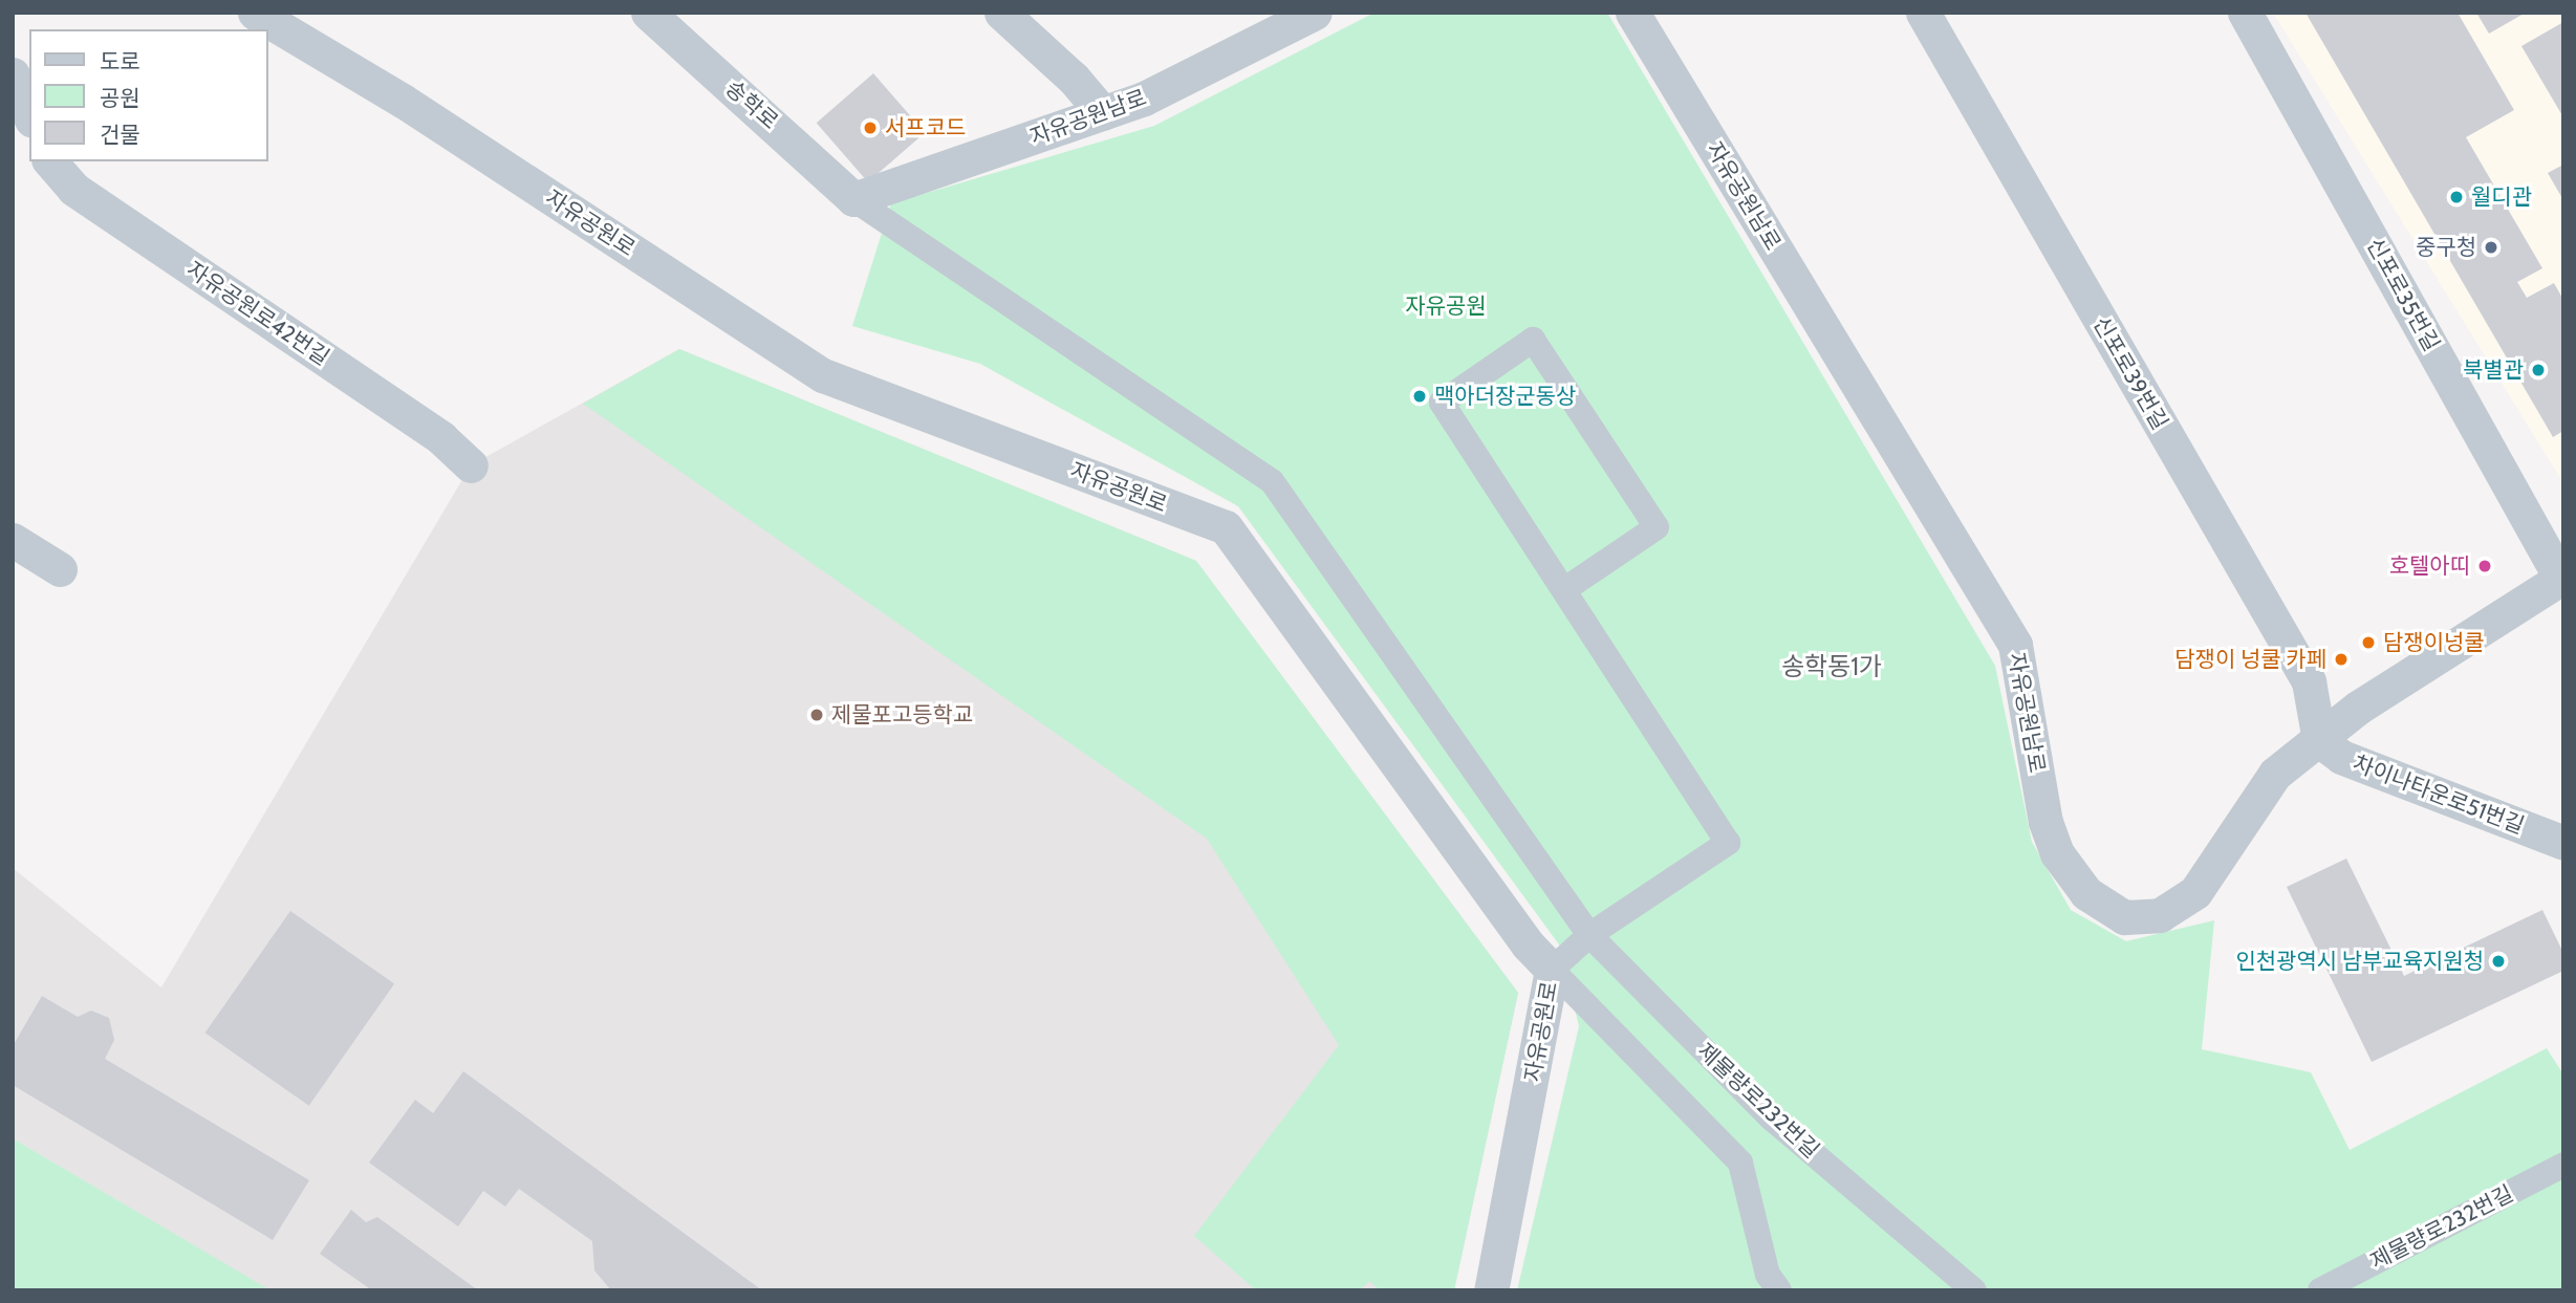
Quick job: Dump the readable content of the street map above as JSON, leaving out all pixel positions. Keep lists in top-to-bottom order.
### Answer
{
  "streets": {
    "street": [
      "송학로",
      "자유공원남로",
      "자유공원로",
      "신포로35번길",
      "자유공원로42번길",
      "신포로39번길",
      "차이나타운로51번길",
      "제물량로232번길"
    ]
  },
  "crossings": [
    ["송학로", "자유공원남로"],
    ["송학로", "제물량로232번길"],
    ["자유공원남로", "신포로35번길"],
    ["자유공원남로", "신포로39번길"],
    ["자유공원남로", "차이나타운로51번길"],
    ["자유공원남로", "제물량로232번길"],
    ["신포로39번길", "차이나타운로51번길"]
  ],
  "districts": ["송학동1가"],
  "parks": ["자유공원"],
  "places": [
    "서프코드",
    "월디관",
    "중구청",
    "북별관",
    "맥아더장군동상",
    "호텔아띠",
    "담쟁이넝쿨",
    "담쟁이 넝쿨 카페",
    "제물포고등학교",
    "인천광역시 남부교육지원청"
  ],
  "legend": ["도로", "공원", "건물"]
}
